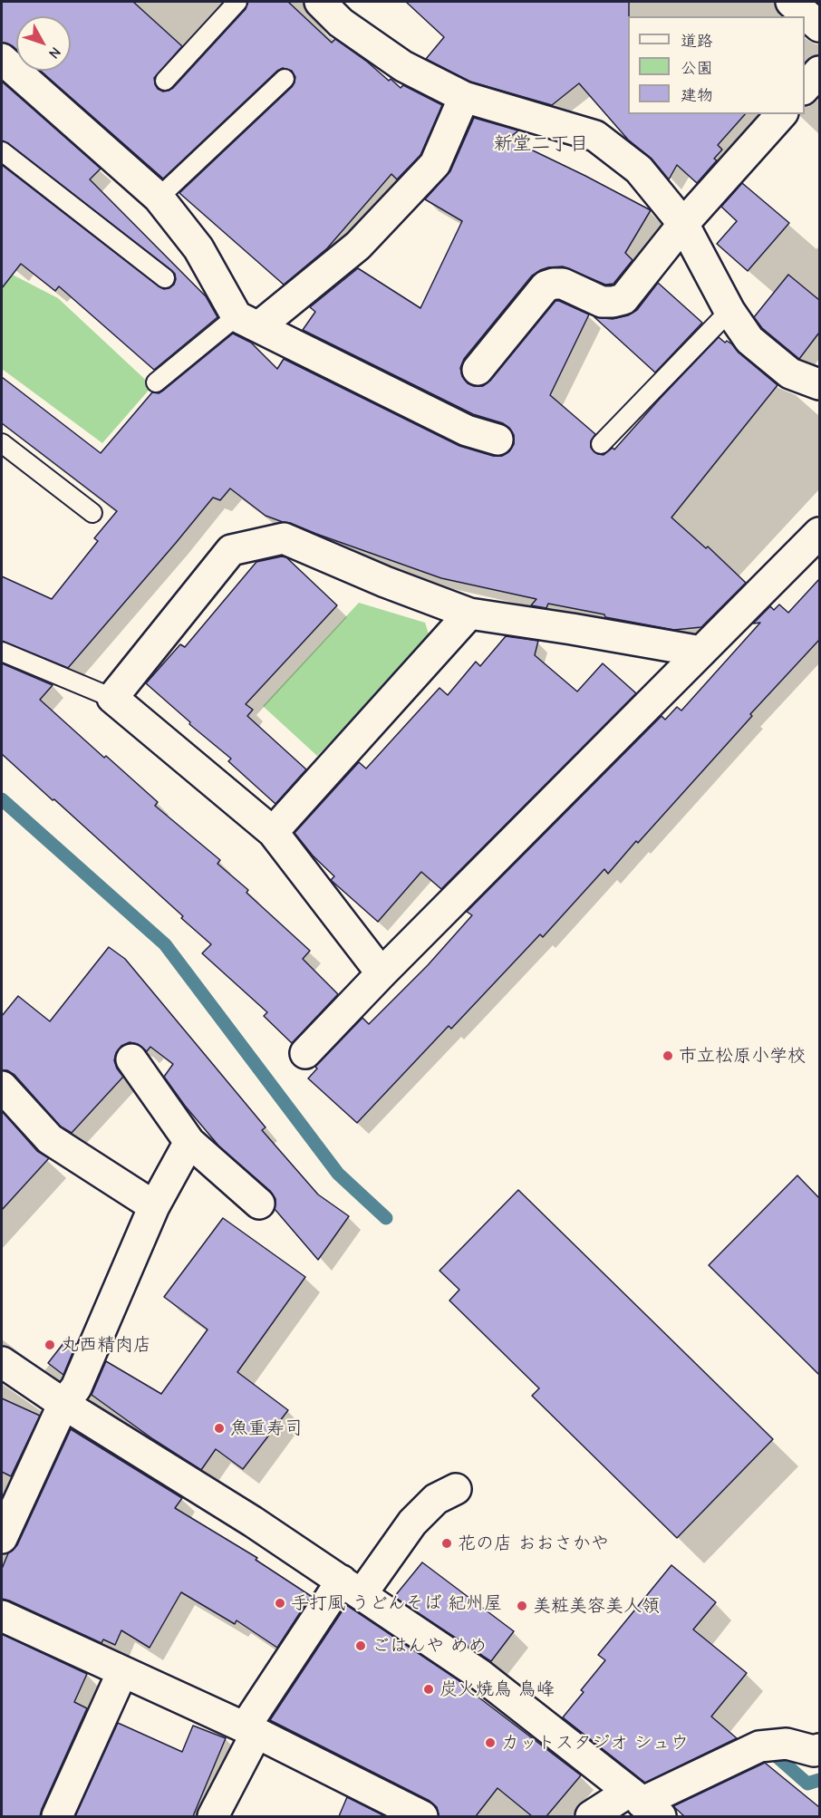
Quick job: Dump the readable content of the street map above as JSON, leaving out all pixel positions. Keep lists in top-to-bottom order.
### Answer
{
  "districts": ["新堂二丁目"],
  "places": [
    "市立松原小学校",
    "丸西精肉店",
    "魚重寿司",
    "花の店 おおさかや",
    "手打風 うどんそば 紀州屋",
    "美粧美容美人領",
    "ごはんや めめ",
    "炭火焼鳥 鳥峰",
    "カットスタジオ シュウ"
  ],
  "legend": ["道路", "公園", "建物"],
  "north": "bottom right"
}
